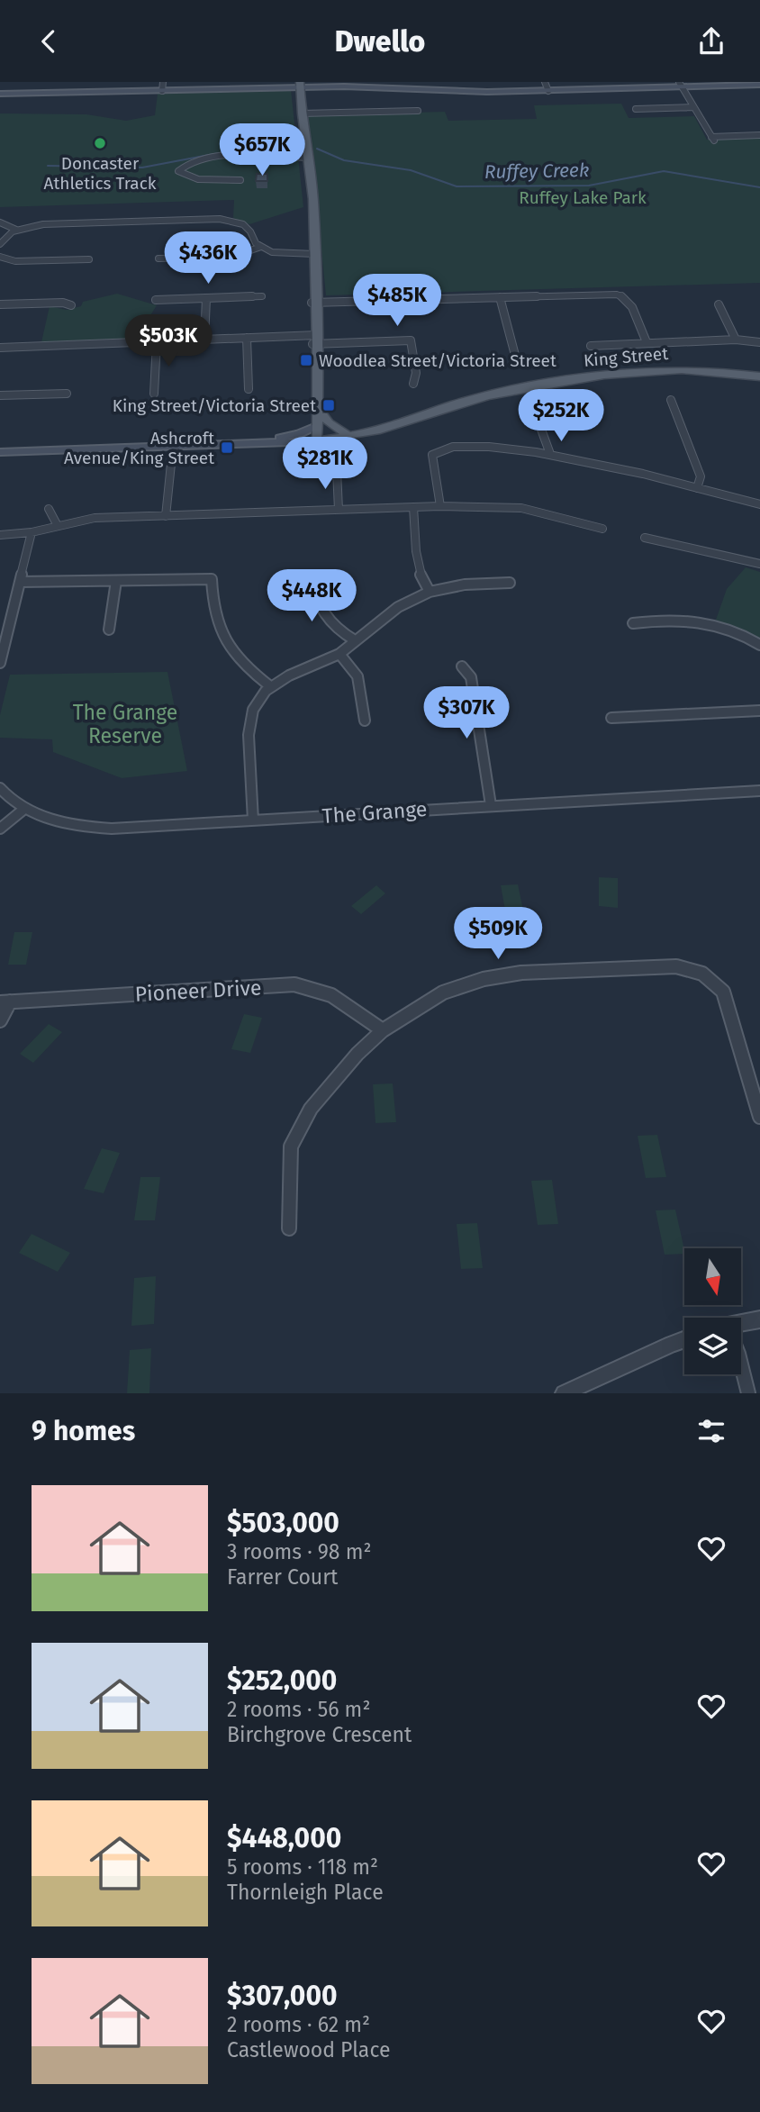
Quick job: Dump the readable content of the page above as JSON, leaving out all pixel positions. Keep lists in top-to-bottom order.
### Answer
{
  "streets": {
    "main road": ["King Street"],
    "street": ["The Grange", "Pioneer Drive"]
  },
  "water": ["Ruffey Creek"],
  "parks": ["Ruffey Lake Park", "The Grange Reserve"],
  "places": {
    "other": ["Doncaster Athletics Track"],
    "transit": ["Woodlea Street/Victoria Street", "King Street/Victoria Street", "Ashcroft Avenue/King Street"]
  },
  "north": "bottom",
  "page": {
    "header": "Dwello",
    "price": [
      "$657K",
      "$436K",
      "$485K",
      "$503K",
      "$252K",
      "$281K",
      "$448K",
      "$307K",
      "$509K"
    ],
    "heading": "9 homes",
    "list": [
      {
        "name": "$503,000",
        "note": "3 rooms · 98 m² · Farrer Court"
      },
      {
        "name": "$252,000",
        "note": "2 rooms · 56 m² · Birchgrove Crescent"
      },
      {
        "name": "$448,000",
        "note": "5 rooms · 118 m² · Thornleigh Place"
      },
      {
        "name": "$307,000",
        "note": "2 rooms · 62 m² · Castlewood Place"
      }
    ]
  }
}
